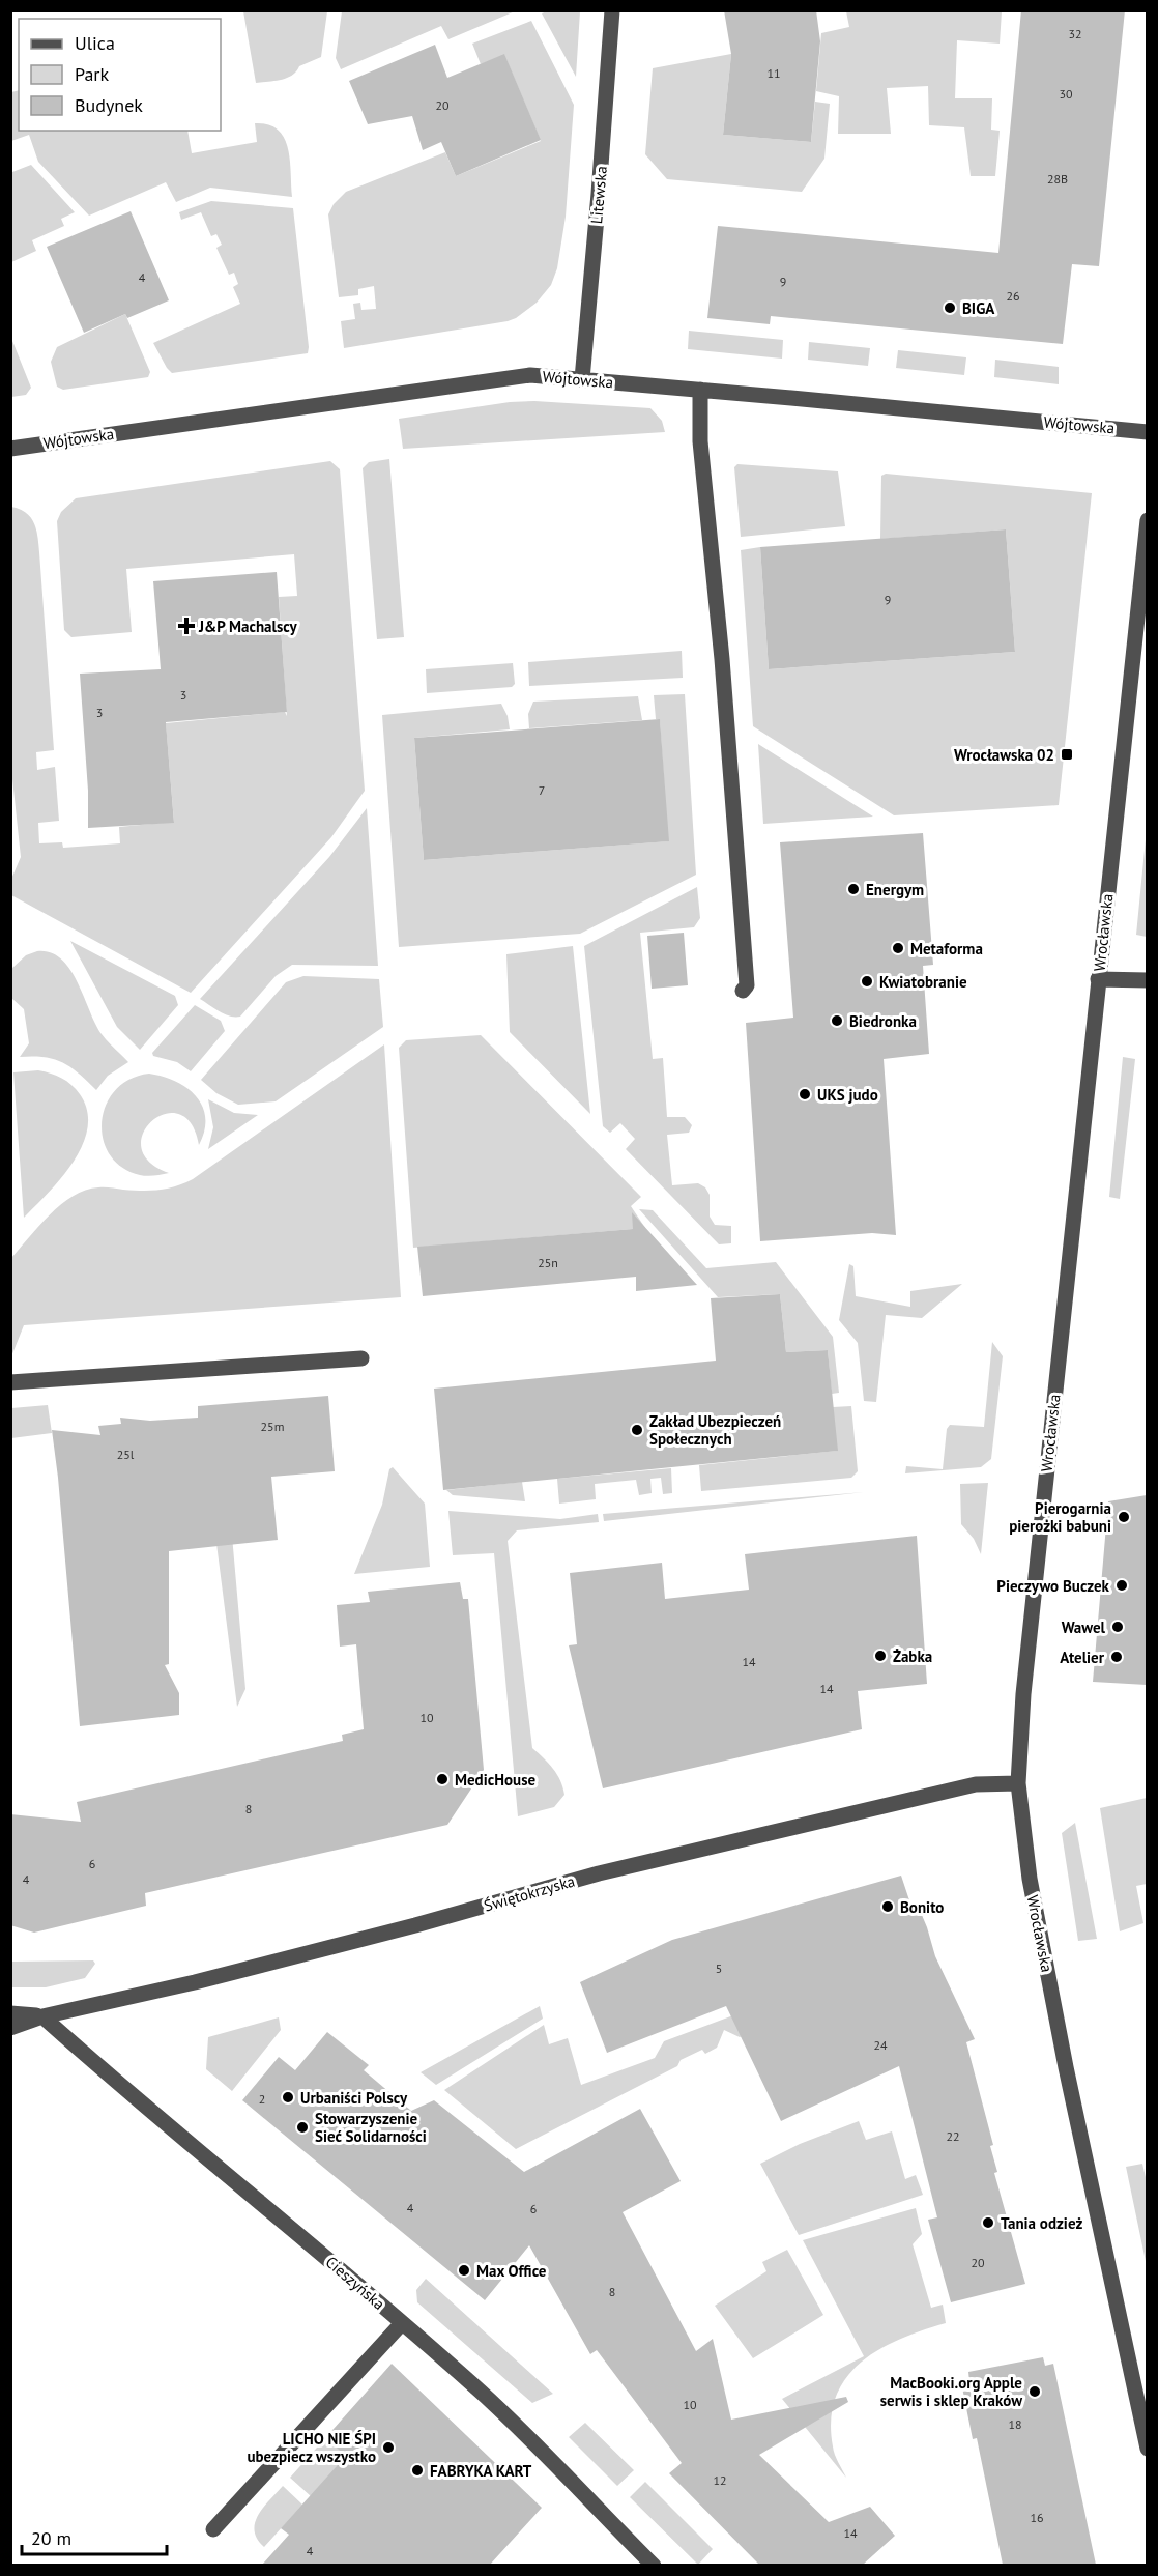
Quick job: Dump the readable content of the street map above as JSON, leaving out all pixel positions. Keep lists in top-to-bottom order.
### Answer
{
  "streets": {
    "street": [
      "Litewska",
      "Wójtowska",
      "Wrocławska",
      "Świętokrzyska",
      "Cieszyńska"
    ]
  },
  "crossings": [
    ["Litewska", "Wójtowska"],
    ["Wrocławska", "Świętokrzyska"],
    ["Świętokrzyska", "Cieszyńska"]
  ],
  "places": {
    "other": [
      "BIGA",
      "Energym",
      "Metaforma",
      "Kwiatobranie",
      "Biedronka",
      "UKS judo",
      "Zakład Ubezpieczeń Społecznych",
      "Pierogarnia pierożki babuni",
      "Pieczywo Buczek",
      "Wawel",
      "Żabka",
      "Atelier",
      "MedicHouse",
      "Bonito",
      "Urbaniści Polscy",
      "Stowarzyszenie Sieć Solidarności",
      "Tania odzież",
      "Max Office",
      "MacBooki.org Apple serwis i sklep Kraków",
      "LICHO NIE ŚPI ubezpiecz wszystko",
      "FABRYKA KART"
    ],
    "health": ["J&P Machalscy"],
    "transit": ["Wrocławska 02"]
  },
  "house_numbers": [
    "32",
    "11",
    "30",
    "20",
    "28B",
    "4",
    "9",
    "26",
    "9",
    "3",
    "3",
    "7",
    "25n",
    "25m",
    "25l",
    "14",
    "14",
    "10",
    "8",
    "6",
    "4",
    "5",
    "24",
    "2",
    "22",
    "4",
    "6",
    "20",
    "8",
    "10",
    "18",
    "12",
    "16",
    "14",
    "4"
  ],
  "legend": ["Ulica", "Park", "Budynek"],
  "scale_bar": "20 m"
}
